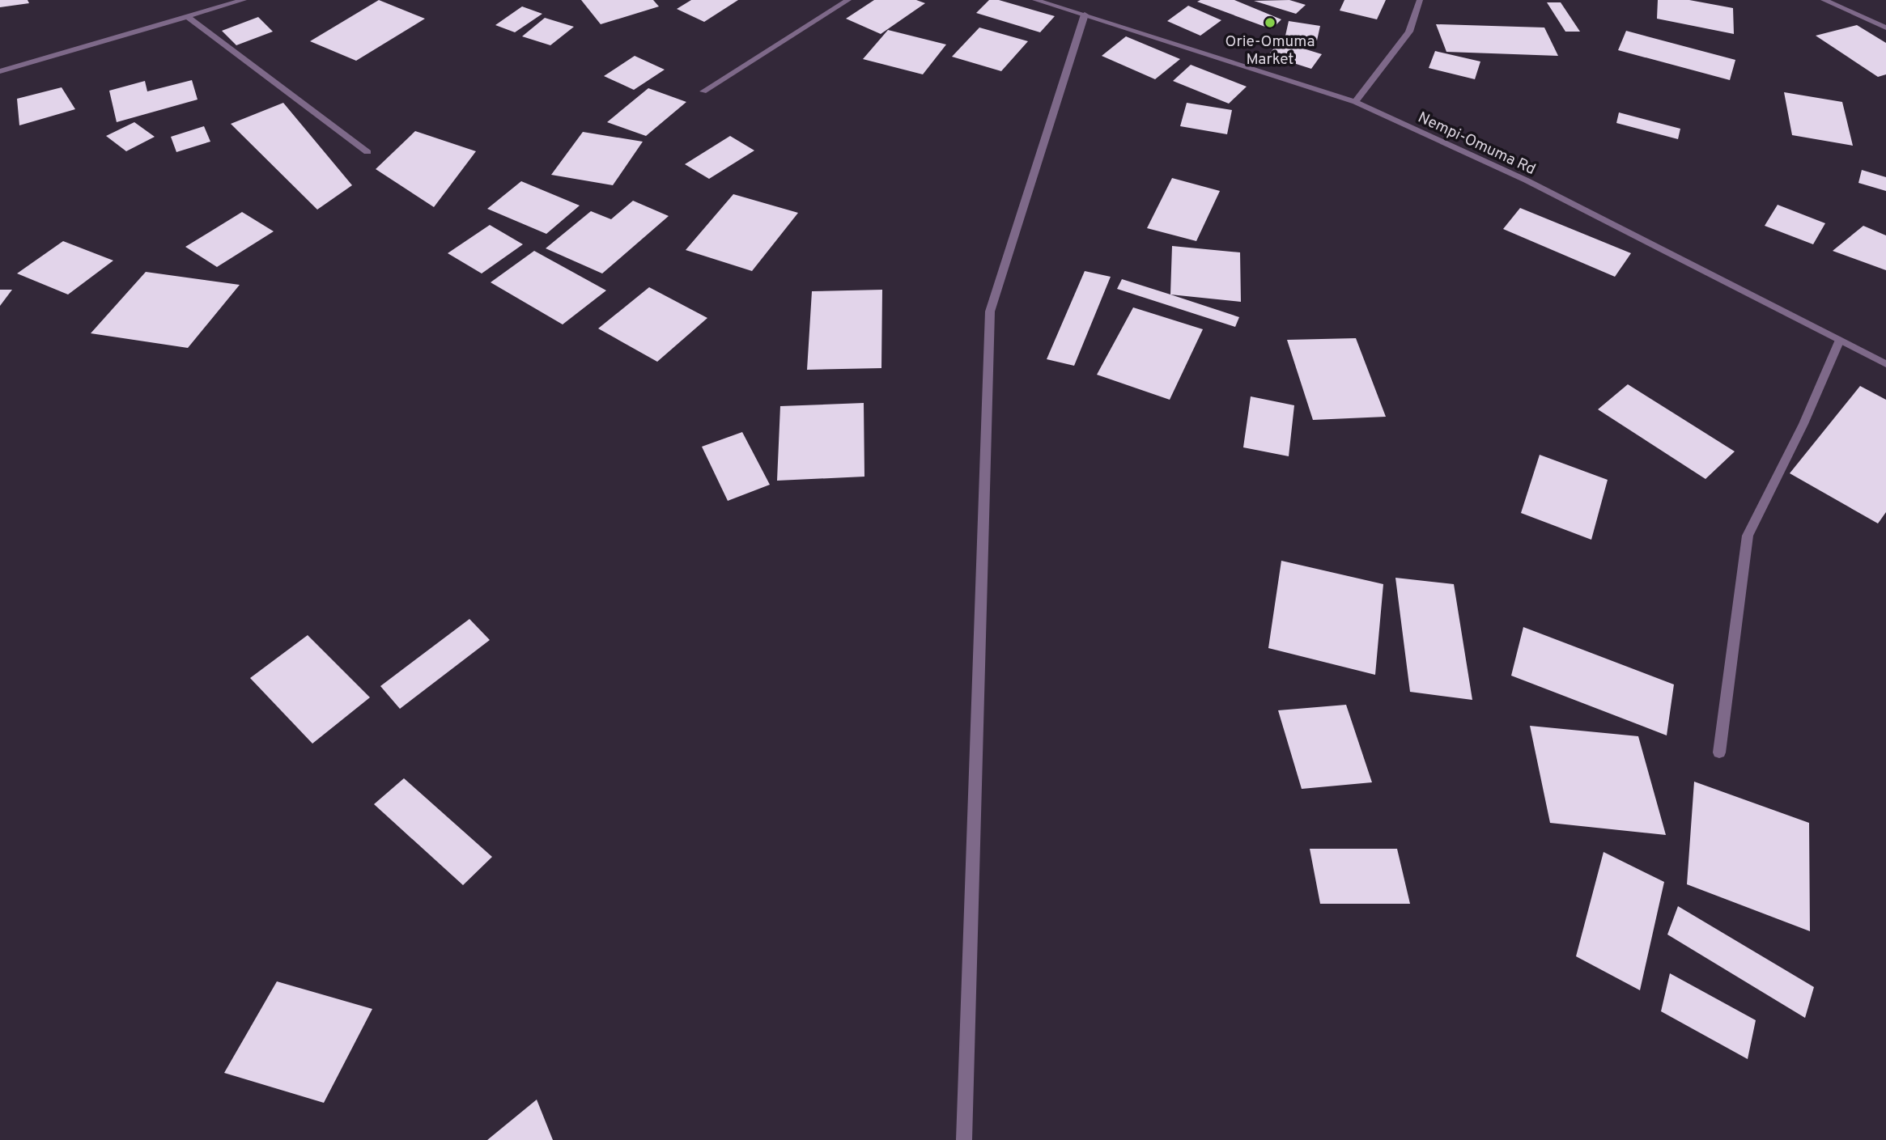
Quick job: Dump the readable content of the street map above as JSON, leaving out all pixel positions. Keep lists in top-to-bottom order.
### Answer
{
  "streets": {
    "street": ["Nempi-Omuma Rd"]
  },
  "places": ["Orie-Omuma Market"]
}
